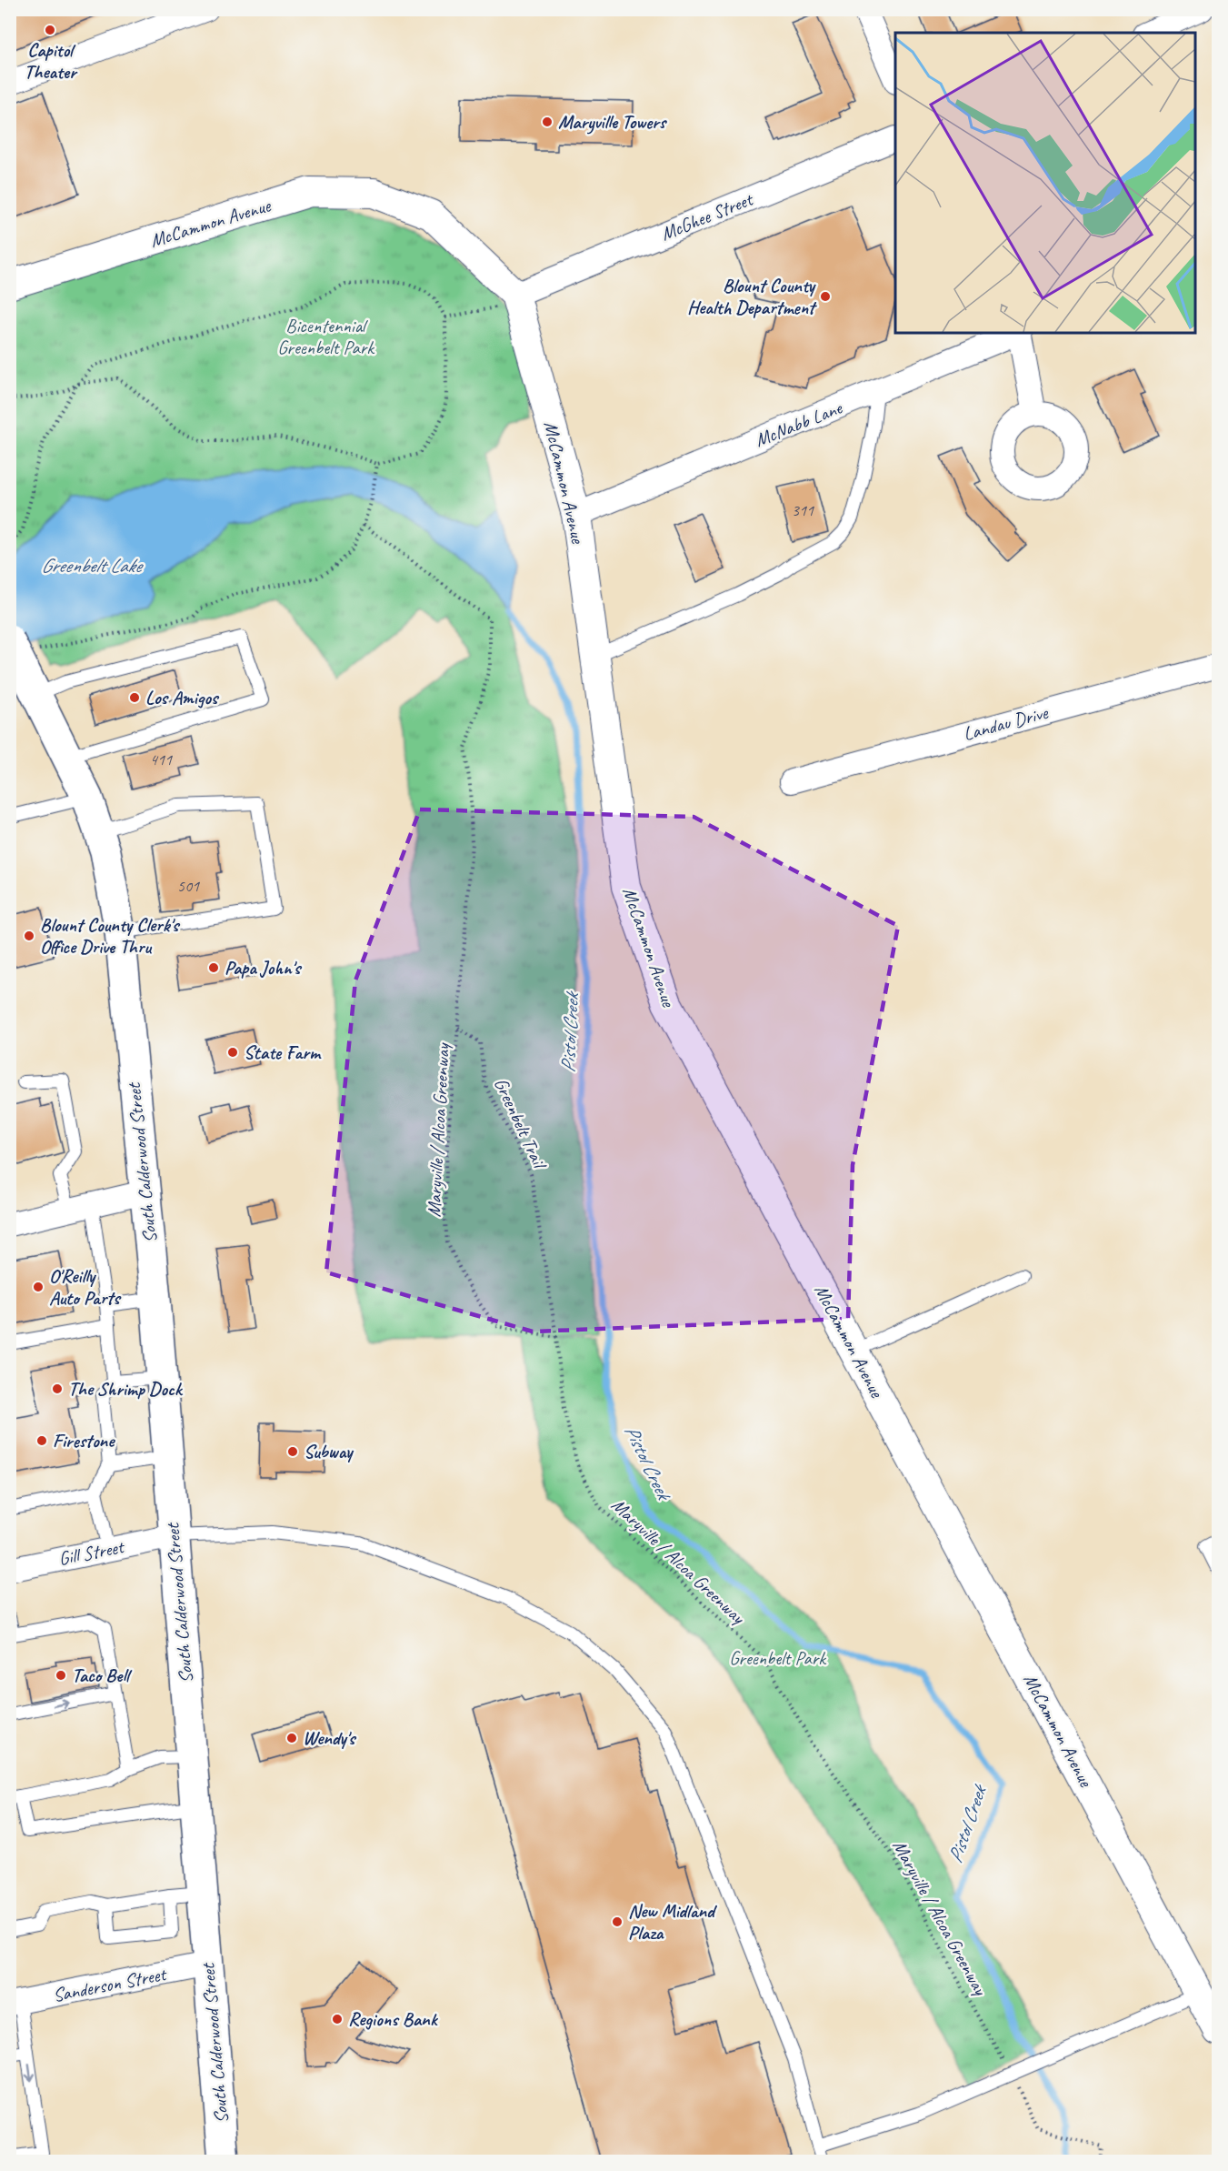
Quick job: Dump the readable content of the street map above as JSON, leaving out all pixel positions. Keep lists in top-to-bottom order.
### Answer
{
  "streets": {
    "main road": ["South Calderwood Street"],
    "street": [
      "McGhee Street",
      "McCammon Avenue",
      "McNabb Lane",
      "Landau Drive",
      "Gill Street",
      "Sanderson Street"
    ],
    "path": ["Greenbelt Trail", "Maryville / Alcoa Greenway"]
  },
  "crossings": [
    ["McGhee Street", "McCammon Avenue"],
    ["McCammon Avenue", "McNabb Lane"],
    ["Greenbelt Trail", "Maryville / Alcoa Greenway"],
    ["South Calderwood Street", "Gill Street"],
    ["South Calderwood Street", "Sanderson Street"]
  ],
  "water": ["Greenbelt Lake", "Pistol Creek"],
  "parks": ["Bicentennial Greenbelt Park", "Greenbelt Park"],
  "places": [
    "Capitol Theater",
    "Maryville Towers",
    "Blount County Health Department",
    "Los Amigos",
    "Blount County Clerk's Office Drive Thru",
    "Papa John's",
    "State Farm",
    "O'Reilly Auto Parts",
    "The Shrimp Dock",
    "Firestone",
    "Subway",
    "Taco Bell",
    "Wendy's",
    "New Midland Plaza",
    "Regions Bank"
  ],
  "house_numbers": ["311", "411", "501"]
}
